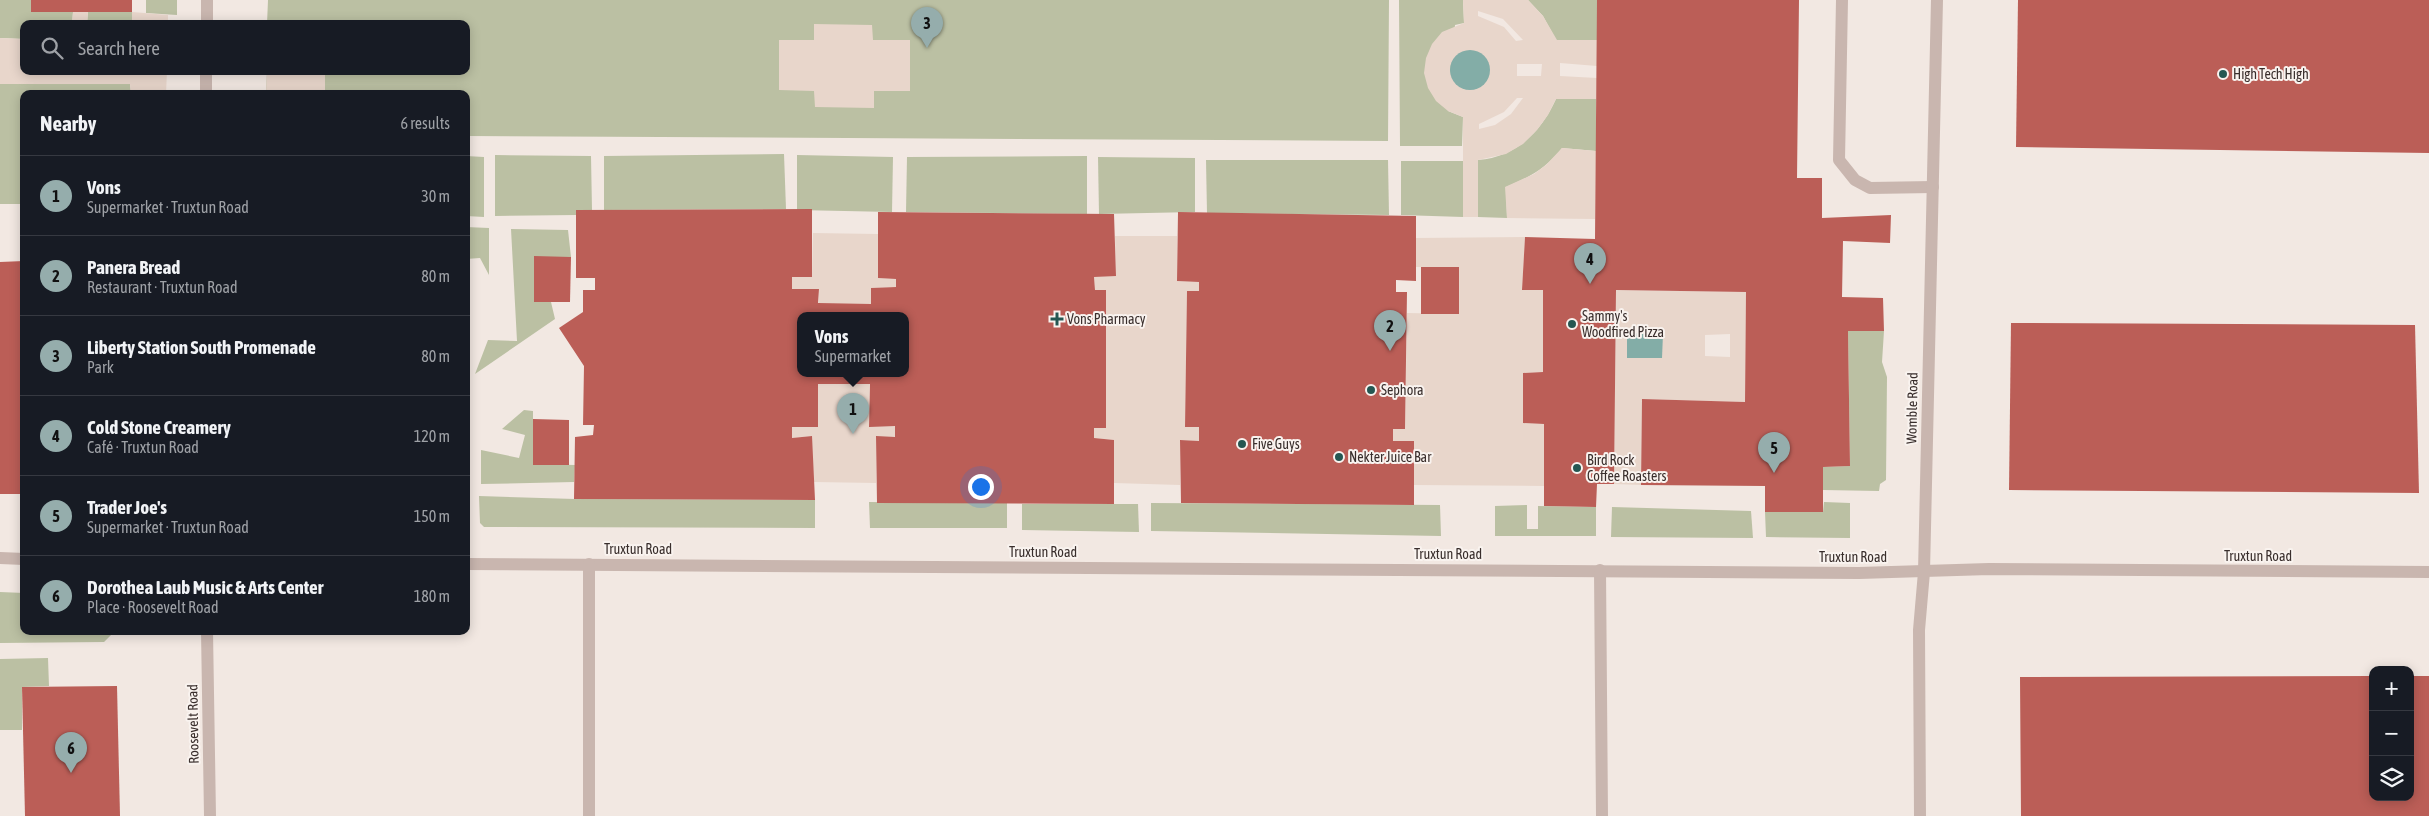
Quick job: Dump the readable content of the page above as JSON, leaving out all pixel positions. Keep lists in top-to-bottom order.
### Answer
{
  "streets": {
    "street": ["Womble Road", "Truxtun Road", "Roosevelt Road"]
  },
  "crossings": [
    ["Womble Road", "Truxtun Road"]
  ],
  "places": {
    "other": [
      "High Tech High",
      "Sammy's Woodfired Pizza",
      "Sephora",
      "Five Guys",
      "Nekter Juice Bar",
      "Bird Rock Coffee Roasters"
    ],
    "health": ["Vons Pharmacy"]
  },
  "page": {
    "pins": [
      "3",
      "4",
      "2",
      "1",
      "5",
      "6"
    ],
    "search": "Search here",
    "heading": ["Nearby", "6 results"],
    "list": [
      {
        "mark": "1",
        "name": "Vons",
        "note": "Supermarket · Truxtun Road",
        "value": "30 m"
      },
      {
        "mark": "2",
        "name": "Panera Bread",
        "note": "Restaurant · Truxtun Road",
        "value": "80 m"
      },
      {
        "mark": "3",
        "name": "Liberty Station South Promenade",
        "note": "Park",
        "value": "80 m"
      },
      {
        "mark": "4",
        "name": "Cold Stone Creamery",
        "note": "Café · Truxtun Road",
        "value": "120 m"
      },
      {
        "mark": "5",
        "name": "Trader Joe's",
        "note": "Supermarket · Truxtun Road",
        "value": "150 m"
      },
      {
        "mark": "6",
        "name": "Dorothea Laub Music & Arts Center",
        "note": "Place · Roosevelt Road",
        "value": "180 m"
      }
    ],
    "popup": ["Vons", "Supermarket"],
    "map_buttons": ["+", "−"]
  }
}
